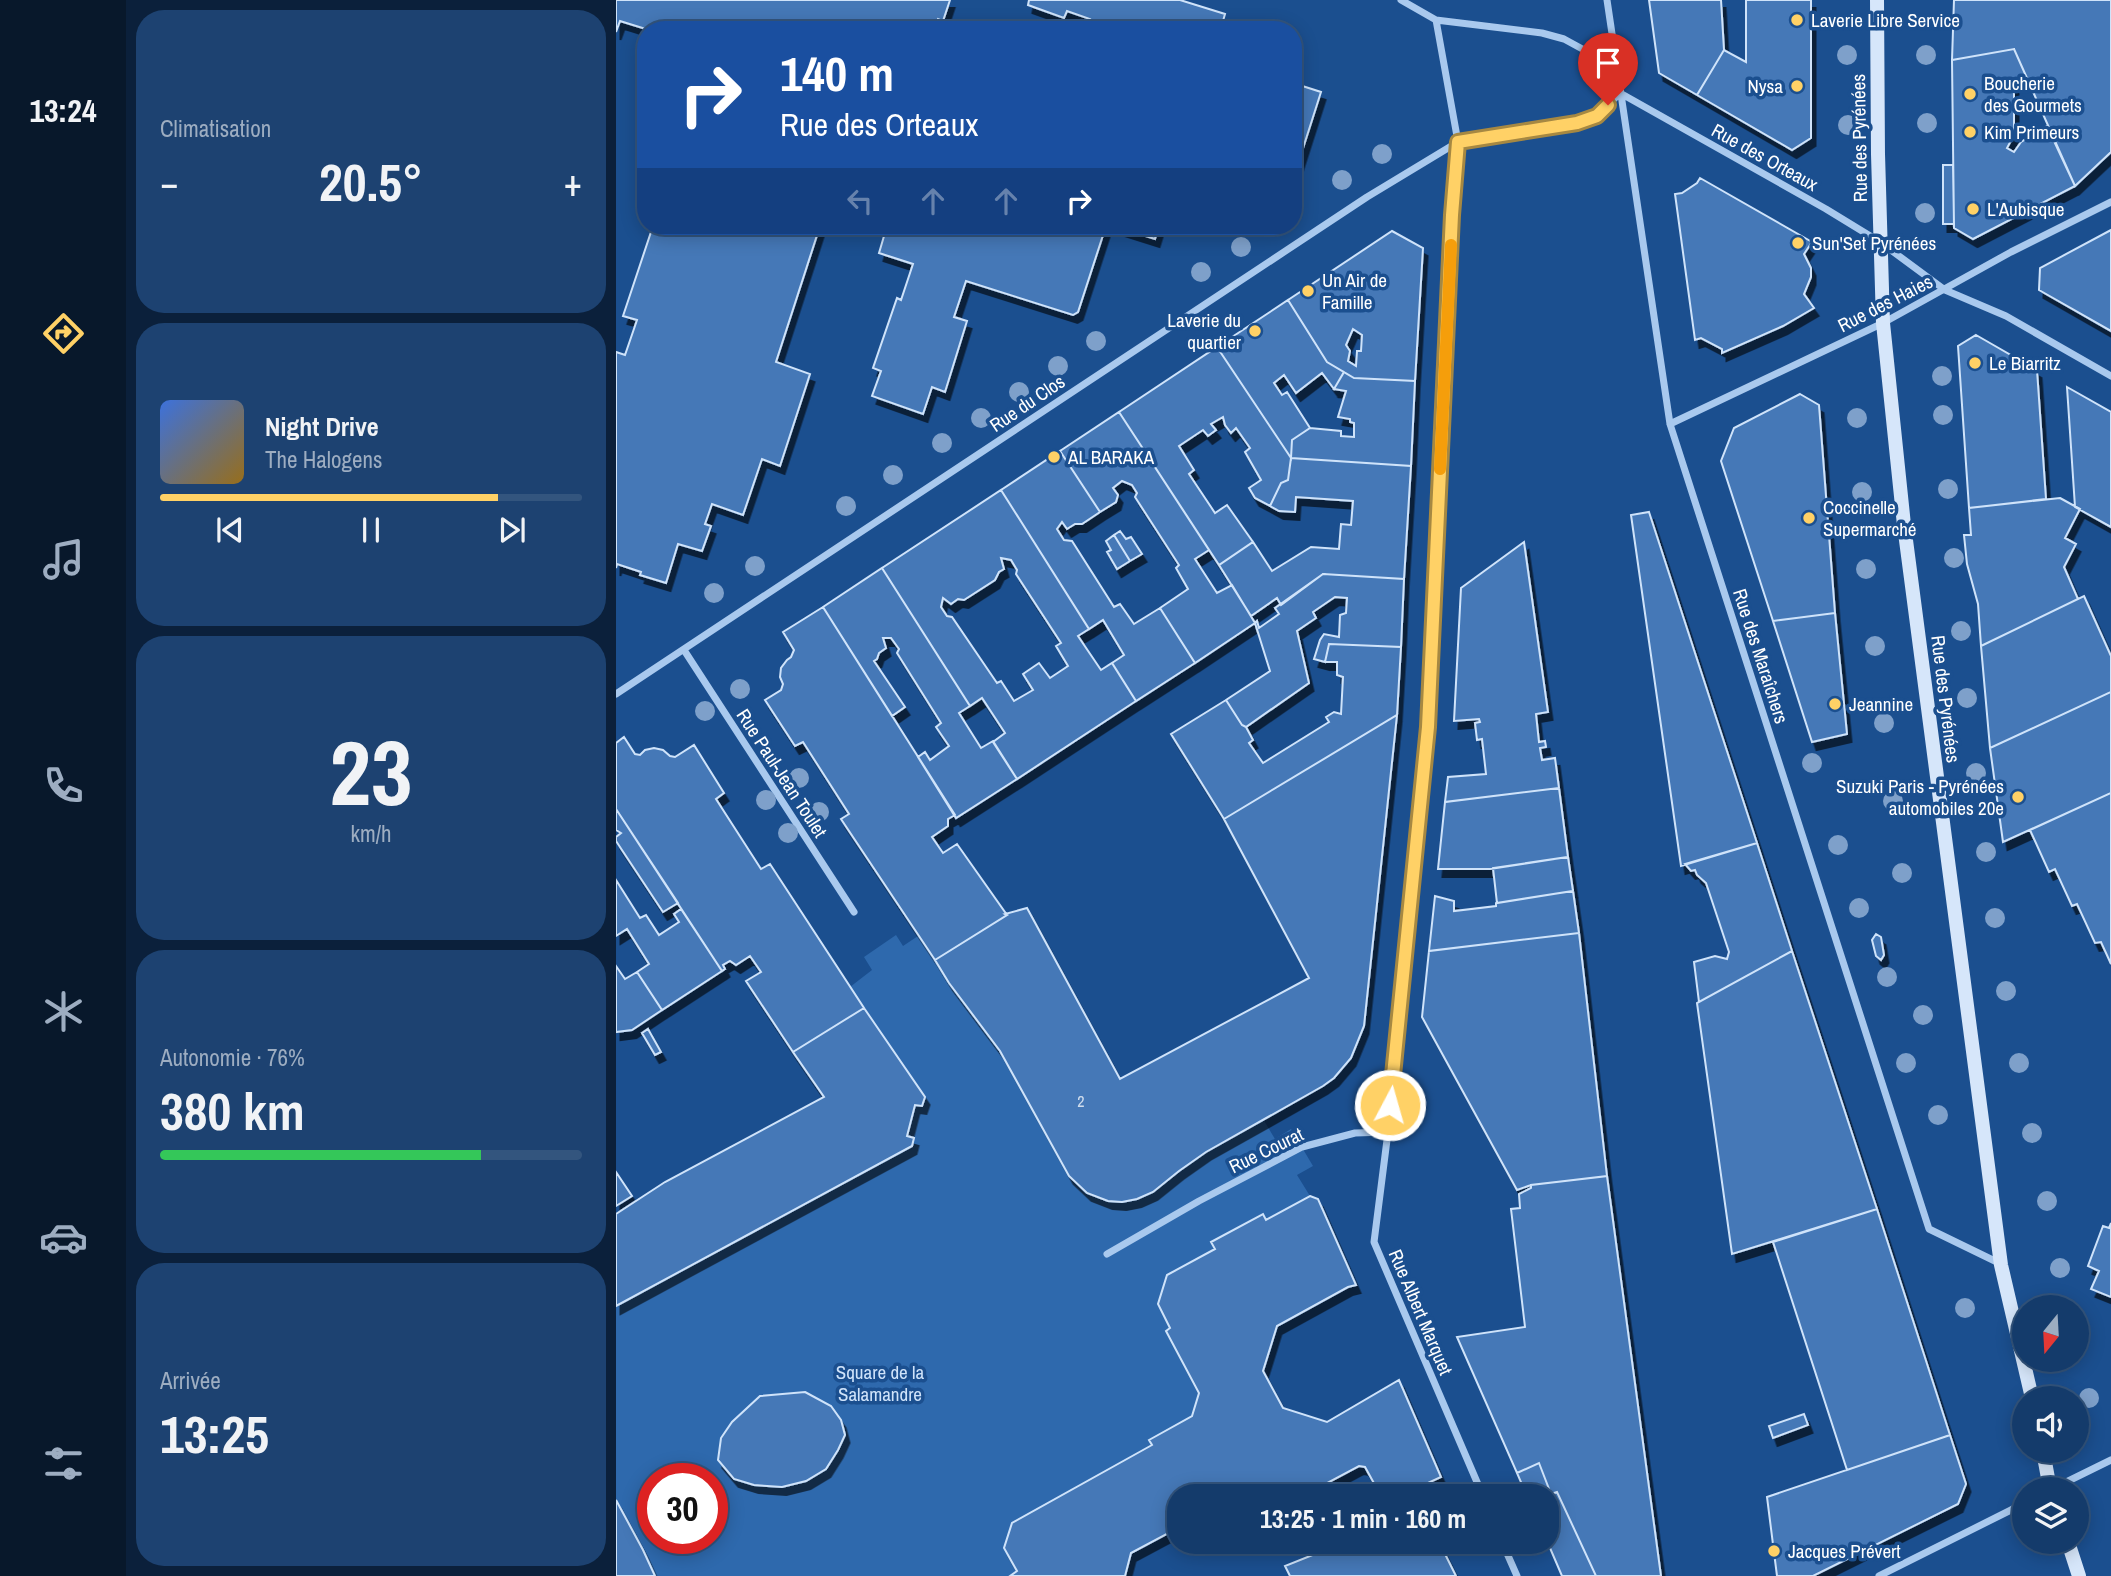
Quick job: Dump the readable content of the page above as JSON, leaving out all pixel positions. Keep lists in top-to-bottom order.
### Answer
{
  "streets": {
    "main road": ["Rue des Pyrénées"],
    "street": [
      "Rue des Orteaux",
      "Rue des Haies",
      "Rue du Clos",
      "Rue des Maraîchers",
      "Rue Paul-Jean Toulet",
      "Rue Courat",
      "Rue Albert Marquet"
    ]
  },
  "crossings": [
    ["Rue des Pyrénées", "Rue des Orteaux"],
    ["Rue des Pyrénées", "Rue des Haies"],
    ["Rue des Pyrénées", "Rue des Maraîchers"],
    ["Rue des Orteaux", "Rue des Haies"],
    ["Rue des Orteaux", "Rue des Maraîchers"],
    ["Rue des Haies", "Rue des Maraîchers"],
    ["Rue du Clos", "Rue Paul-Jean Toulet"],
    ["Rue Courat", "Rue Albert Marquet"]
  ],
  "parks": ["Square de la Salamandre"],
  "places": [
    "Laverie Libre Service",
    "Nysa",
    "Boucherie des Gourmets",
    "Kim Primeurs",
    "L'Aubisque",
    "Sun'Set Pyrénées",
    "Un Air de Famille",
    "Laverie du quartier",
    "Le Biarritz",
    "AL BARAKA",
    "Coccinelle Supermarché",
    "Jeannine",
    "Suzuki Paris - Pyrénées automobiles 20e",
    "Jacques Prévert"
  ],
  "house_numbers": ["2"],
  "north": "bottom",
  "page": {
    "tabs": "13:24",
    "tile": [
      "Climatisation",
      ["23", "km/h"],
      ["Autonomie · 76%", "380 km"],
      ["Arrivée", "13:25"]
    ],
    "turn": ["140 m", "Rue des Orteaux"],
    "heat": ["−", "20.5°", "+"],
    "song": ["Night Drive", "The Halogens"],
    "limit": "30",
    "trip": "13:25 · 1 min · 160 m"
  }
}
